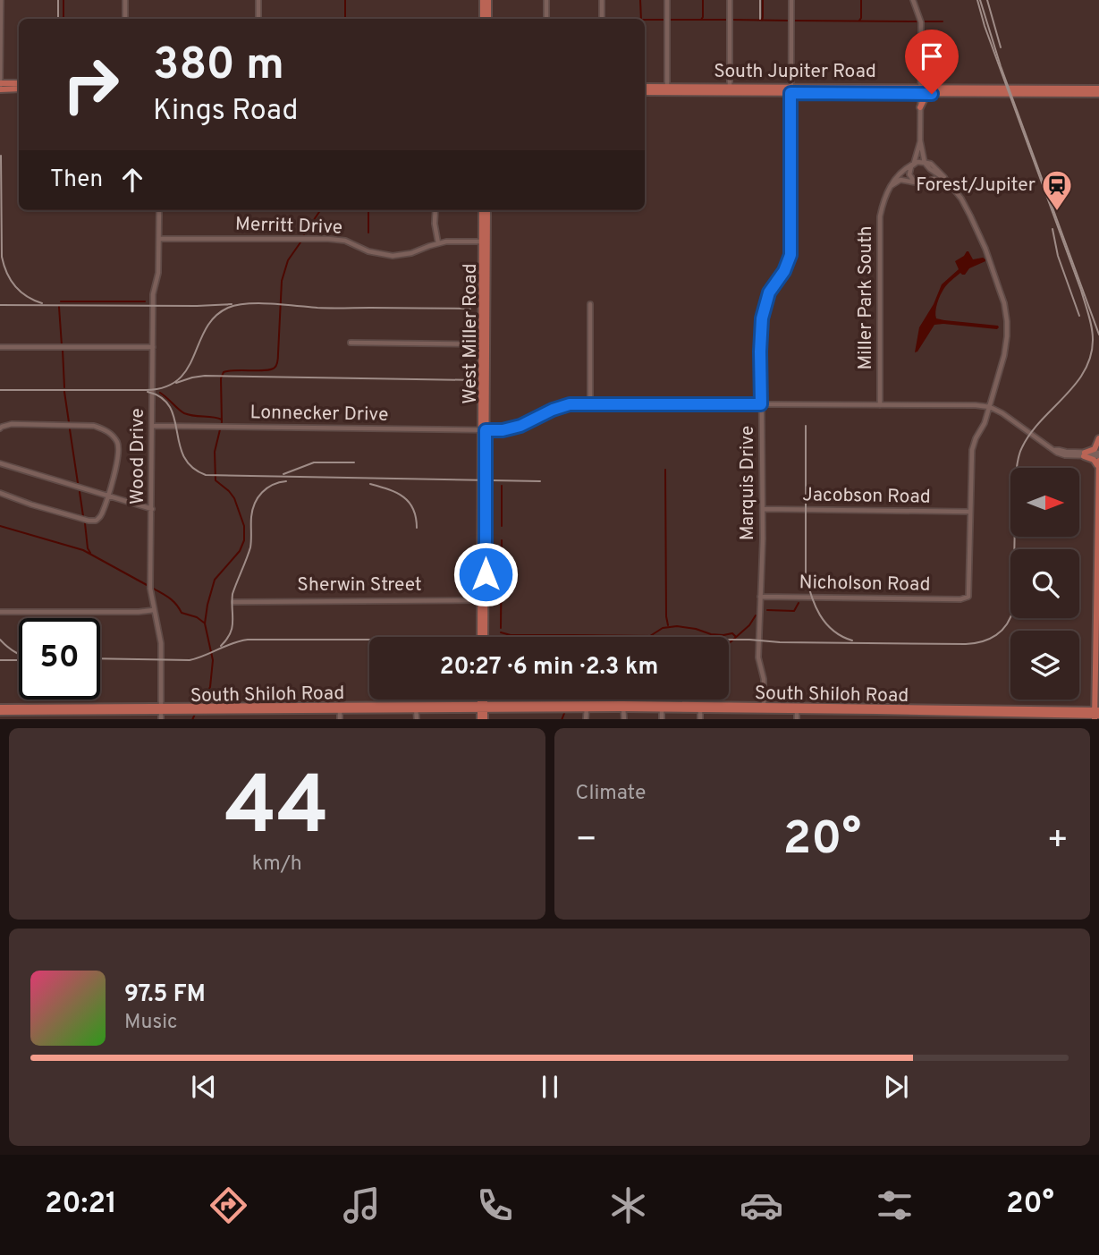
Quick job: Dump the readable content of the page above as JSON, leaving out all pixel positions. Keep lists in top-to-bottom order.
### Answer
{
  "streets": {
    "main road": ["South Jupiter Road", "West Miller Road", "South Shiloh Road"],
    "street": [
      "Merritt Drive",
      "Miller Park South",
      "Lonnecker Drive",
      "Wood Drive",
      "Marquis Drive",
      "Jacobson Road",
      "Nicholson Road",
      "Sherwin Street"
    ]
  },
  "crossings": [
    ["South Jupiter Road", "Marquis Drive"],
    ["Merritt Drive", "West Miller Road"],
    ["Merritt Drive", "Wood Drive"],
    ["Miller Park South", "Lonnecker Drive"],
    ["West Miller Road", "Lonnecker Drive"],
    ["West Miller Road", "Sherwin Street"],
    ["Lonnecker Drive", "Wood Drive"],
    ["Lonnecker Drive", "Marquis Drive"],
    ["Wood Drive", "South Shiloh Road"],
    ["Marquis Drive", "Jacobson Road"],
    ["Marquis Drive", "Nicholson Road"],
    ["Marquis Drive", "South Shiloh Road"],
    ["Jacobson Road", "Nicholson Road"]
  ],
  "places": {
    "station": ["Forest/Jupiter"]
  },
  "north": "right",
  "page": {
    "turn": ["380 m", "Kings Road"],
    "then": "Then",
    "limit": "50",
    "trip": "20:27 · 6 min · 2.3 km",
    "tile": [
      ["44", "km/h"],
      "Climate"
    ],
    "heat": ["−", "20°", "+"],
    "song": ["97.5 FM", "Music"],
    "tabs": ["20:21", "20°"]
  }
}
